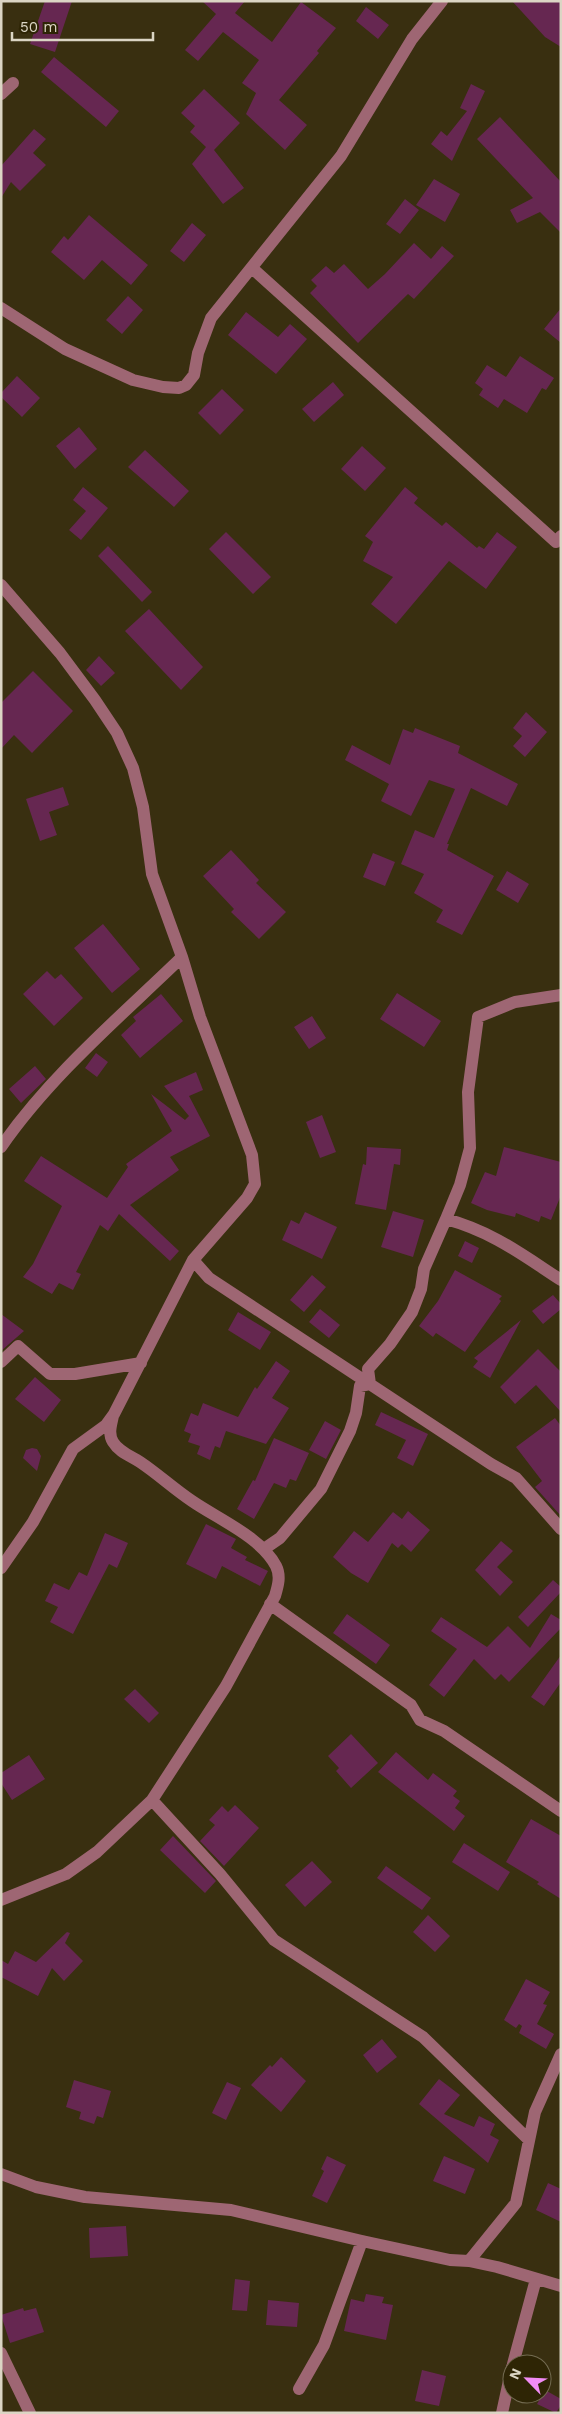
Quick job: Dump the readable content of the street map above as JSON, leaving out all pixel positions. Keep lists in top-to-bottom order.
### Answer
{
  "scale_bar": "50 m",
  "north": "top left"
}
